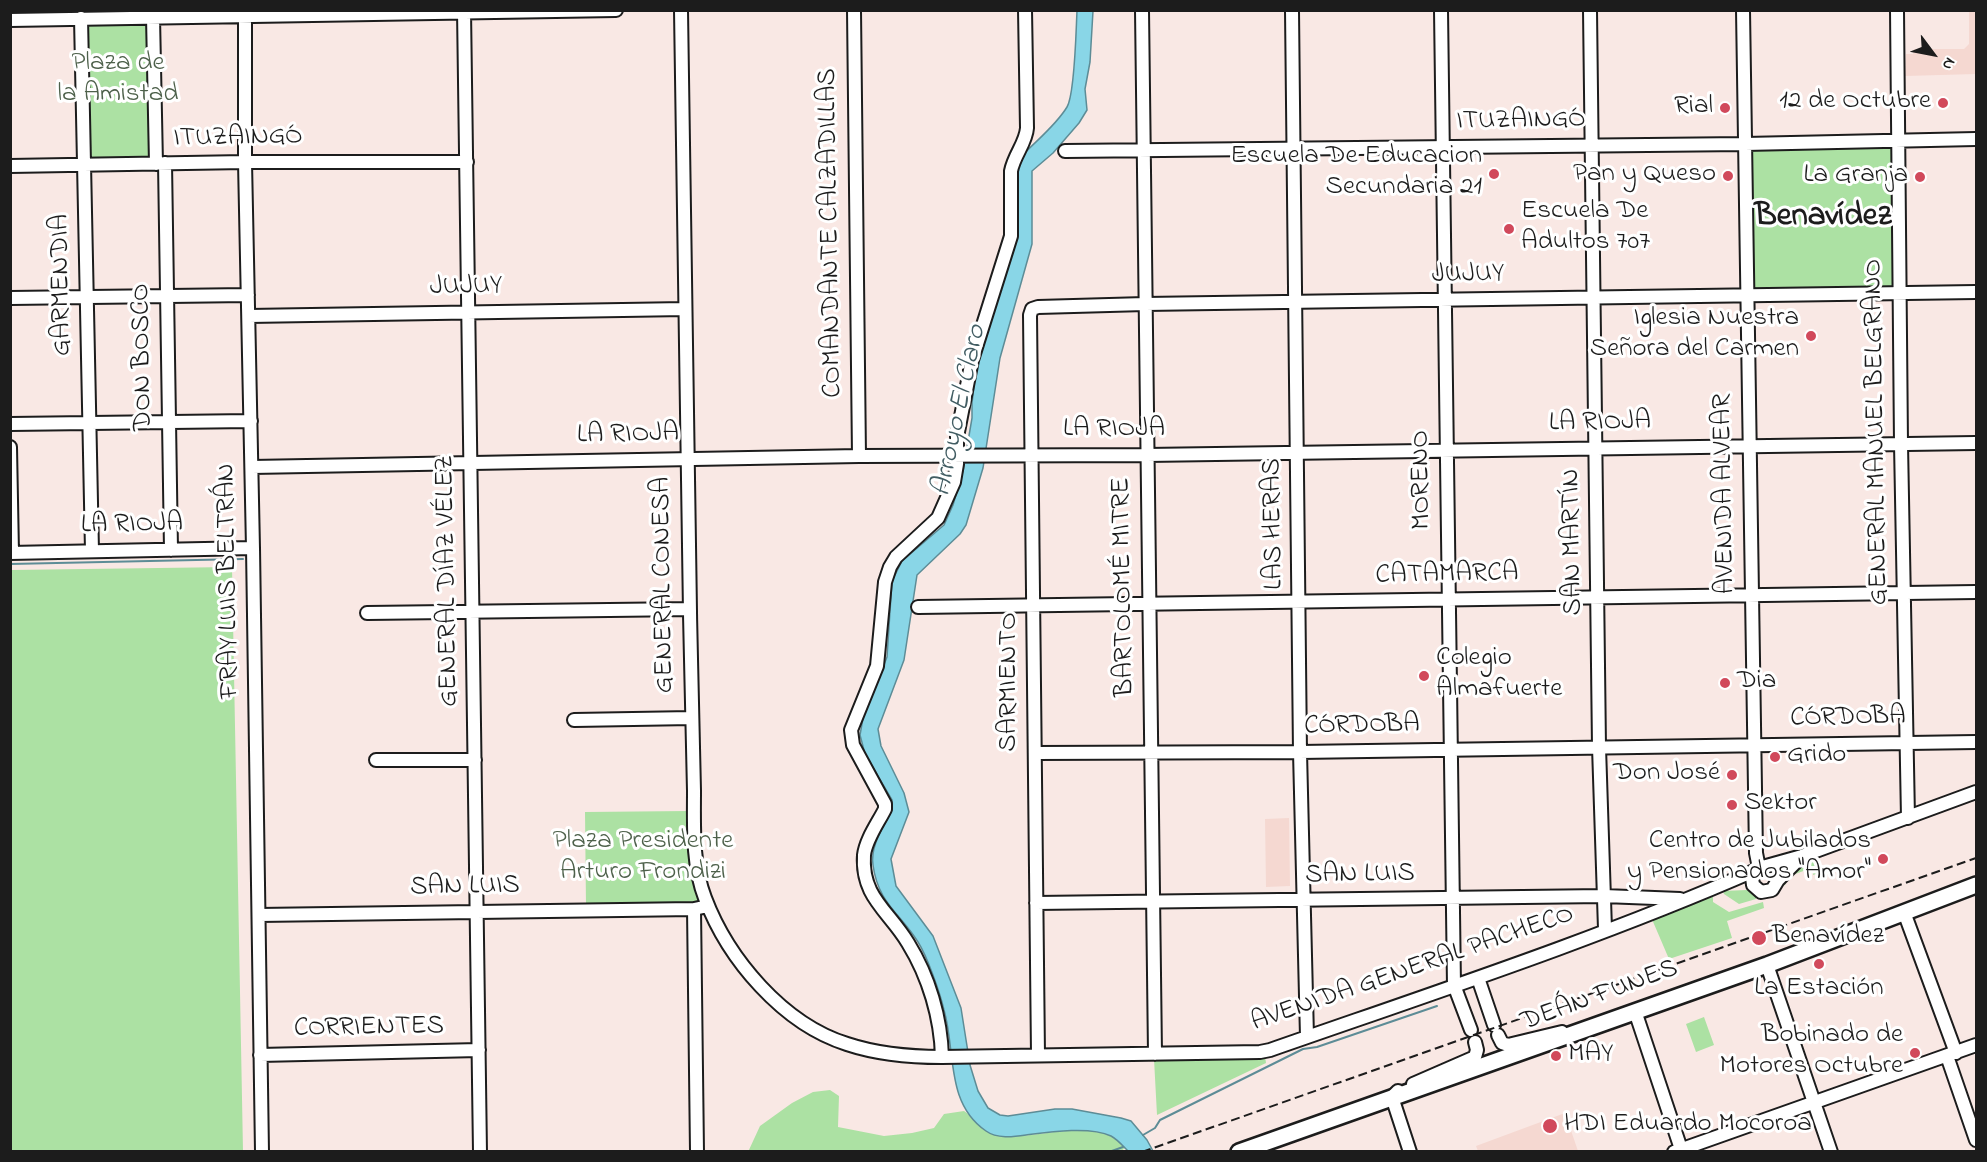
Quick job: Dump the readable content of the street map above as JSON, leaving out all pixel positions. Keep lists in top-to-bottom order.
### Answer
{
  "streets": {
    "main road": ["DEÁN FUNES"],
    "street": [
      "ITUZAINGÓ",
      "COMANDANTE CALZADILLAS",
      "JUJUY",
      "GARMENDIA",
      "DON BOSCO",
      "LA RIOJA",
      "GENERAL MANUEL BELGRANO",
      "MORENO",
      "AVENIDA ALVEAR",
      "LAS HERAS",
      "SAN MARTÍN",
      "CATAMARCA",
      "FRAY LUIS BELTRÁN",
      "GENERAL DÍAZ VÉLEZ",
      "GENERAL CONESA",
      "BARTOLOMÉ MITRE",
      "SARMIENTO",
      "CÓRDOBA",
      "SAN LUIS",
      "AVENIDA GENERAL PACHECO",
      "CORRIENTES"
    ]
  },
  "crossings": [
    ["ITUZAINGÓ", "GARMENDIA"],
    ["ITUZAINGÓ", "DON BOSCO"],
    ["ITUZAINGÓ", "GENERAL MANUEL BELGRANO"],
    ["ITUZAINGÓ", "MORENO"],
    ["ITUZAINGÓ", "AVENIDA ALVEAR"],
    ["ITUZAINGÓ", "LAS HERAS"],
    ["ITUZAINGÓ", "SAN MARTÍN"],
    ["ITUZAINGÓ", "FRAY LUIS BELTRÁN"],
    ["ITUZAINGÓ", "GENERAL DÍAZ VÉLEZ"],
    ["ITUZAINGÓ", "BARTOLOMÉ MITRE"],
    ["COMANDANTE CALZADILLAS", "LA RIOJA"],
    ["JUJUY", "GENERAL MANUEL BELGRANO"],
    ["JUJUY", "MORENO"],
    ["JUJUY", "AVENIDA ALVEAR"],
    ["JUJUY", "LAS HERAS"],
    ["JUJUY", "SAN MARTÍN"],
    ["JUJUY", "FRAY LUIS BELTRÁN"],
    ["JUJUY", "GENERAL DÍAZ VÉLEZ"],
    ["JUJUY", "GENERAL CONESA"],
    ["JUJUY", "BARTOLOMÉ MITRE"],
    ["JUJUY", "SARMIENTO"],
    ["GARMENDIA", "LA RIOJA"],
    ["DON BOSCO", "LA RIOJA"],
    ["LA RIOJA", "GENERAL MANUEL BELGRANO"],
    ["LA RIOJA", "MORENO"],
    ["LA RIOJA", "AVENIDA ALVEAR"],
    ["LA RIOJA", "LAS HERAS"],
    ["LA RIOJA", "SAN MARTÍN"],
    ["LA RIOJA", "FRAY LUIS BELTRÁN"],
    ["LA RIOJA", "GENERAL DÍAZ VÉLEZ"],
    ["LA RIOJA", "GENERAL CONESA"],
    ["LA RIOJA", "BARTOLOMÉ MITRE"],
    ["LA RIOJA", "SARMIENTO"],
    ["GENERAL MANUEL BELGRANO", "CATAMARCA"],
    ["GENERAL MANUEL BELGRANO", "CÓRDOBA"],
    ["GENERAL MANUEL BELGRANO", "AVENIDA GENERAL PACHECO"],
    ["MORENO", "CATAMARCA"],
    ["MORENO", "CÓRDOBA"],
    ["MORENO", "SAN LUIS"],
    ["MORENO", "AVENIDA GENERAL PACHECO"],
    ["AVENIDA ALVEAR", "CATAMARCA"],
    ["AVENIDA ALVEAR", "CÓRDOBA"],
    ["AVENIDA ALVEAR", "AVENIDA GENERAL PACHECO"],
    ["LAS HERAS", "CATAMARCA"],
    ["LAS HERAS", "CÓRDOBA"],
    ["LAS HERAS", "SAN LUIS"],
    ["LAS HERAS", "AVENIDA GENERAL PACHECO"],
    ["SAN MARTÍN", "CATAMARCA"],
    ["SAN MARTÍN", "CÓRDOBA"],
    ["SAN MARTÍN", "SAN LUIS"],
    ["SAN MARTÍN", "AVENIDA GENERAL PACHECO"],
    ["CATAMARCA", "BARTOLOMÉ MITRE"],
    ["CATAMARCA", "SARMIENTO"],
    ["FRAY LUIS BELTRÁN", "SAN LUIS"],
    ["FRAY LUIS BELTRÁN", "CORRIENTES"],
    ["GENERAL DÍAZ VÉLEZ", "SAN LUIS"],
    ["GENERAL DÍAZ VÉLEZ", "CORRIENTES"],
    ["GENERAL CONESA", "SAN LUIS"],
    ["BARTOLOMÉ MITRE", "CÓRDOBA"],
    ["BARTOLOMÉ MITRE", "SAN LUIS"],
    ["BARTOLOMÉ MITRE", "AVENIDA GENERAL PACHECO"],
    ["SARMIENTO", "CÓRDOBA"],
    ["SARMIENTO", "SAN LUIS"],
    ["SARMIENTO", "AVENIDA GENERAL PACHECO"],
    ["SAN LUIS", "AVENIDA GENERAL PACHECO"]
  ],
  "districts": ["Benavídez"],
  "water": ["Arroyo El Claro"],
  "parks": ["Plaza de la Amistad", "Plaza Presidente Arturo Frondizi"],
  "places": [
    "12 de Octubre",
    "Rial",
    "Escuela De Educacion Secundaria 21",
    "Pan y Queso",
    "La Granja",
    "Escuela De Adultos 707",
    "Iglesia Nuestra Señora del Carmen",
    "Colegio Almafuerte",
    "Dia",
    "Grido",
    "Don José",
    "Sektor",
    "Centro de Jubilados y Pensionados \"Amor\"",
    "Benavídez",
    "La Estación",
    "Bobinado de Motores Octubre",
    "MAY",
    "HDI Eduardo Mocoroa"
  ],
  "north": "bottom right"
}
